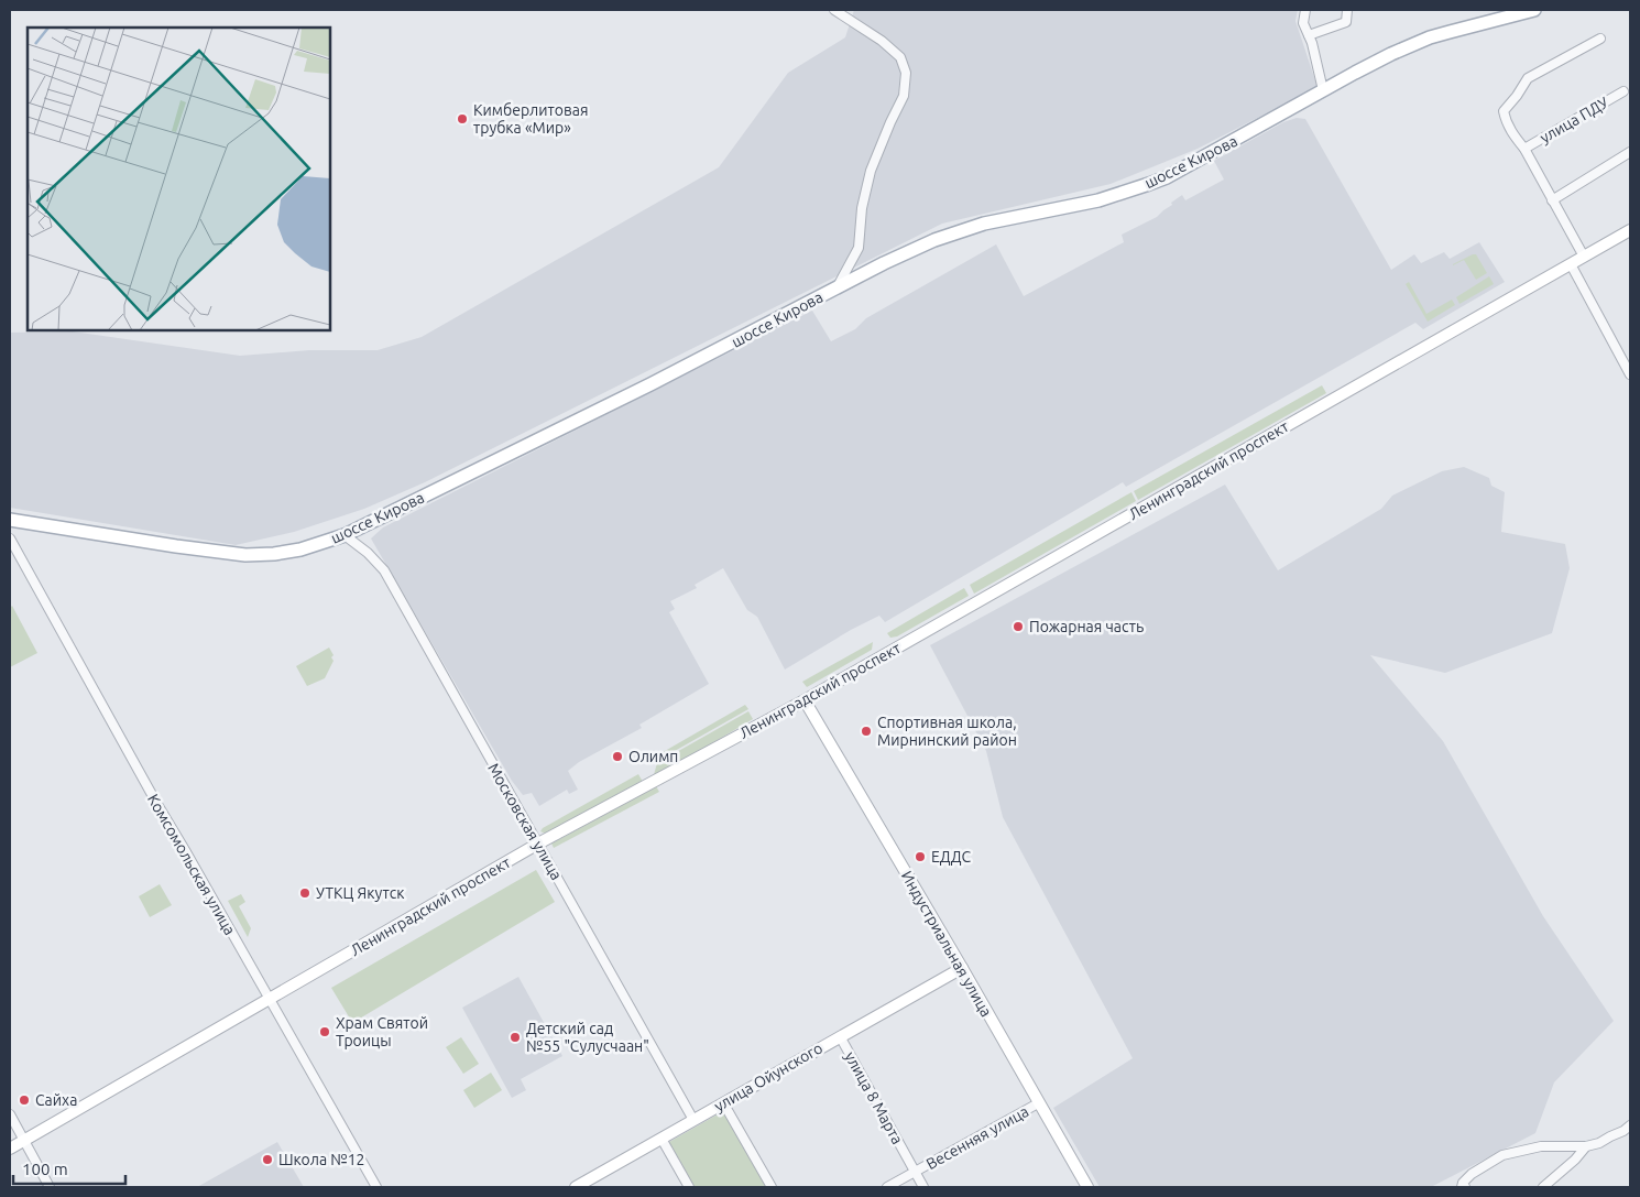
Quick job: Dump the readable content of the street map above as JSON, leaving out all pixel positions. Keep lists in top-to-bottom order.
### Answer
{
  "streets": {
    "main road": [
      "шоссе Кирова",
      "Ленинградский проспект",
      "Индустриальная улица",
      "улица Ойунского"
    ],
    "street": [
      "улица ПДУ",
      "Московская улица",
      "Комсомольская улица",
      "улица 8 Марта",
      "Весенняя улица"
    ]
  },
  "crossings": [
    ["улица ПДУ", "Ленинградский проспект"],
    ["шоссе Кирова", "Московская улица"],
    ["Ленинградский проспект", "Московская улица"],
    ["Ленинградский проспект", "Комсомольская улица"],
    ["Ленинградский проспект", "Индустриальная улица"],
    ["Московская улица", "улица Ойунского"],
    ["Индустриальная улица", "улица Ойунского"],
    ["Индустриальная улица", "Весенняя улица"],
    ["улица Ойунского", "улица 8 Марта"],
    ["улица 8 Марта", "Весенняя улица"]
  ],
  "places": [
    "Кимберлитовая трубка «Мир»",
    "Пожарная часть",
    "Спортивная школа, Мирнинский район",
    "Олимп",
    "ЕДДС",
    "УТКЦ Якутск",
    "Храм Святой Троицы",
    "Детский сад №55 \"Сулусчаан\"",
    "Сайха",
    "Школа №12"
  ],
  "scale_bar": "100 m"
}
